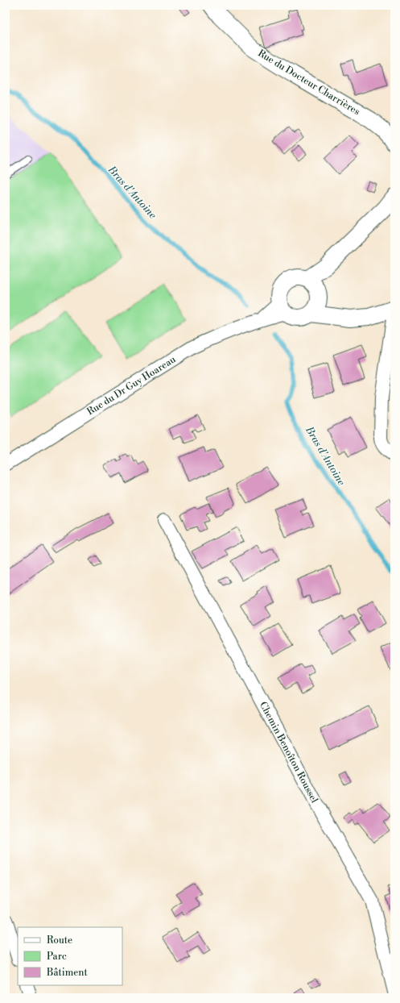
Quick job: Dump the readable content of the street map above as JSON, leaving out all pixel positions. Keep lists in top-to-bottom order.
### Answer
{
  "streets": {
    "street": ["Rue du Docteur Charrières", "Rue du Dr Guy Hoareau", "Chemin Benoîton Roussel"]
  },
  "water": ["Bras d'Antoine"],
  "legend": ["Route", "Parc", "Bâtiment"]
}
